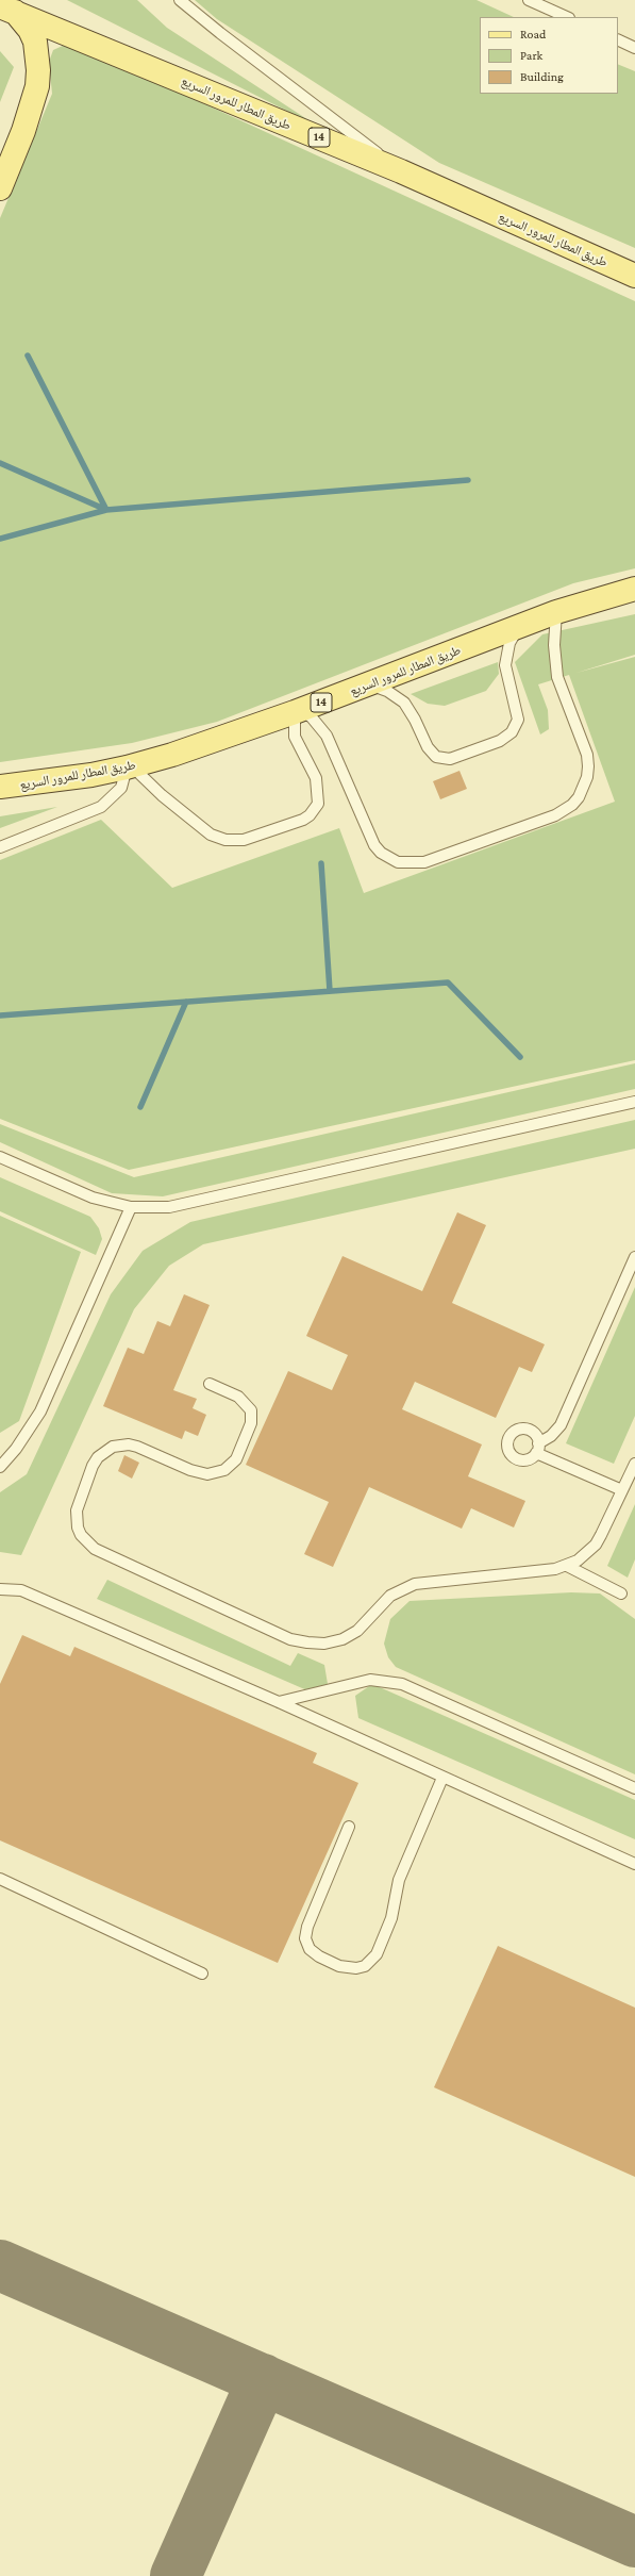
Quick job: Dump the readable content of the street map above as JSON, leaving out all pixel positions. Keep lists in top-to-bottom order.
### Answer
{
  "streets": {
    "main road": ["طريق المطار للمرور السريع", "14"]
  },
  "legend": ["Road", "Park", "Building"]
}
